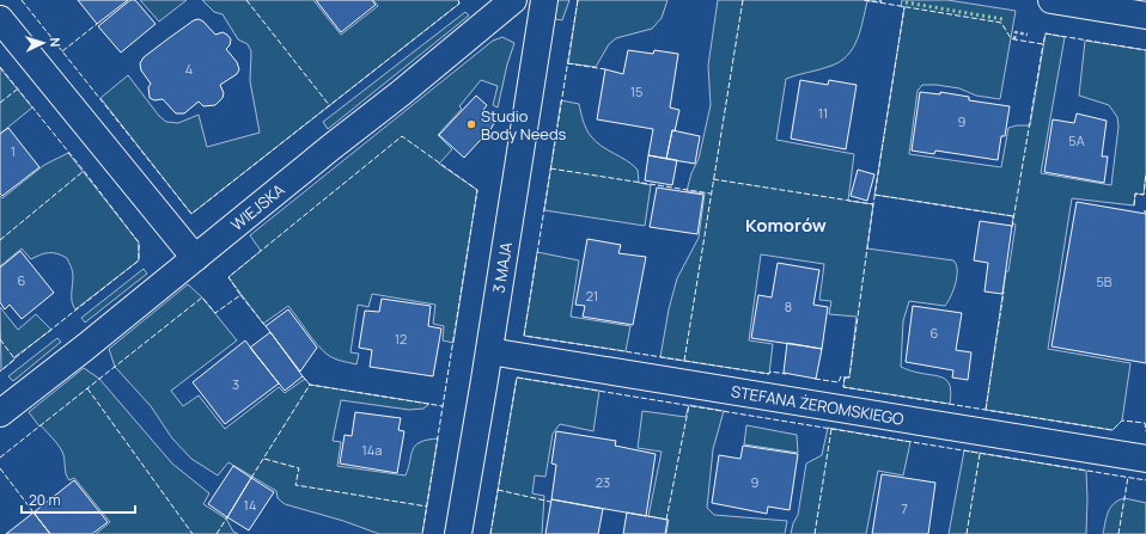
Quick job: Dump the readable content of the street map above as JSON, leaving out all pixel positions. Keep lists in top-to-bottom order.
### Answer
{
  "streets": {
    "street": ["WIEJSKA", "3 MAJA", "STEFANA ŻEROMSKIEGO"]
  },
  "crossings": [
    ["3 MAJA", "STEFANA ŻEROMSKIEGO"]
  ],
  "districts": ["Komorów"],
  "places": ["Studio Body Needs"],
  "house_numbers": [
    "4",
    "15",
    "11",
    "9",
    "5A",
    "1",
    "6",
    "5B",
    "21",
    "8",
    "6",
    "12",
    "3",
    "14a",
    "23",
    "9",
    "14",
    "7"
  ],
  "scale_bar": "20 m",
  "north": "right"
}
